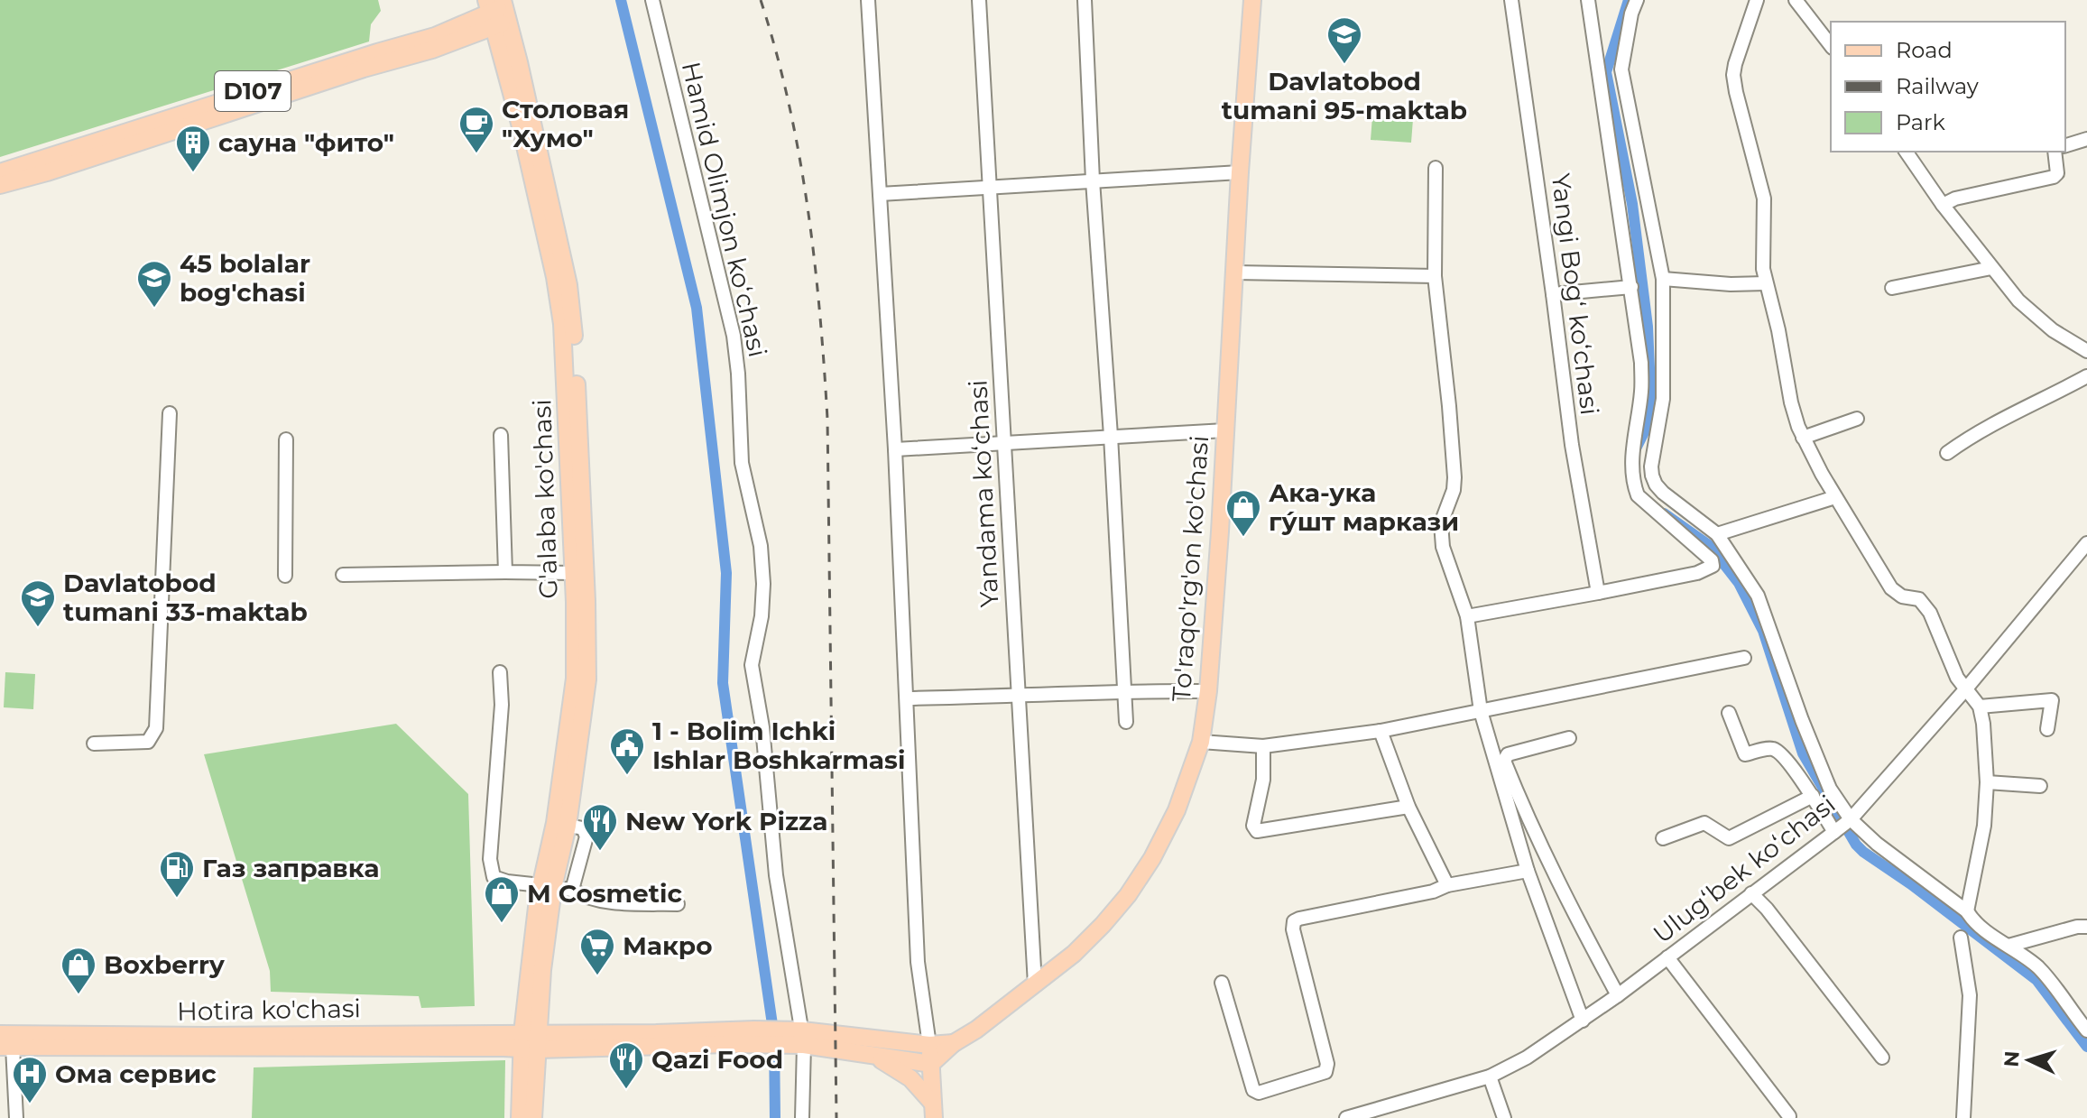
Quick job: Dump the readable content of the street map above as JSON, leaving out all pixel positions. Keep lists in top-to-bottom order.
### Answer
{
  "streets": {
    "main road": [
      "D107",
      "G'alaba ko'chasi",
      "To'raqo'rg'on ko'chasi",
      "Hotira ko'chasi"
    ],
    "street": [
      "Hamid Olimjon koʻchasi",
      "Yangi Bogʻ koʻchasi",
      "Yandama koʻchasi",
      "Ulugʻbek koʻchasi"
    ]
  },
  "crossings": [
    ["D107", "G'alaba ko'chasi"],
    ["Hamid Olimjon koʻchasi", "To'raqo'rg'on ko'chasi"],
    ["Yandama koʻchasi", "To'raqo'rg'on ko'chasi"],
    ["G'alaba ko'chasi", "Hotira ko'chasi"]
  ],
  "places": {
    "school or university": ["Davlatobod tumani 95-maktab", "45 bolalar bog'chasi", "Davlatobod tumani 33-maktab"],
    "cafe": ["Столовая \"Хумо\""],
    "building": ["сауна \"фито\""],
    "shop": ["Ака-ука гу́шт маркази", "M Cosmetic", "Boxberry"],
    "public building": ["1 - Bolim Ichki Ishlar Boshkarmasi"],
    "restaurant": ["New York Pizza", "Qazi Food"],
    "fuel station": ["Газ заправка"],
    "supermarket": ["Макро"],
    "hospital": ["Ома сервис"]
  },
  "legend": ["Road", "Railway", "Park"],
  "north": "left"
}
